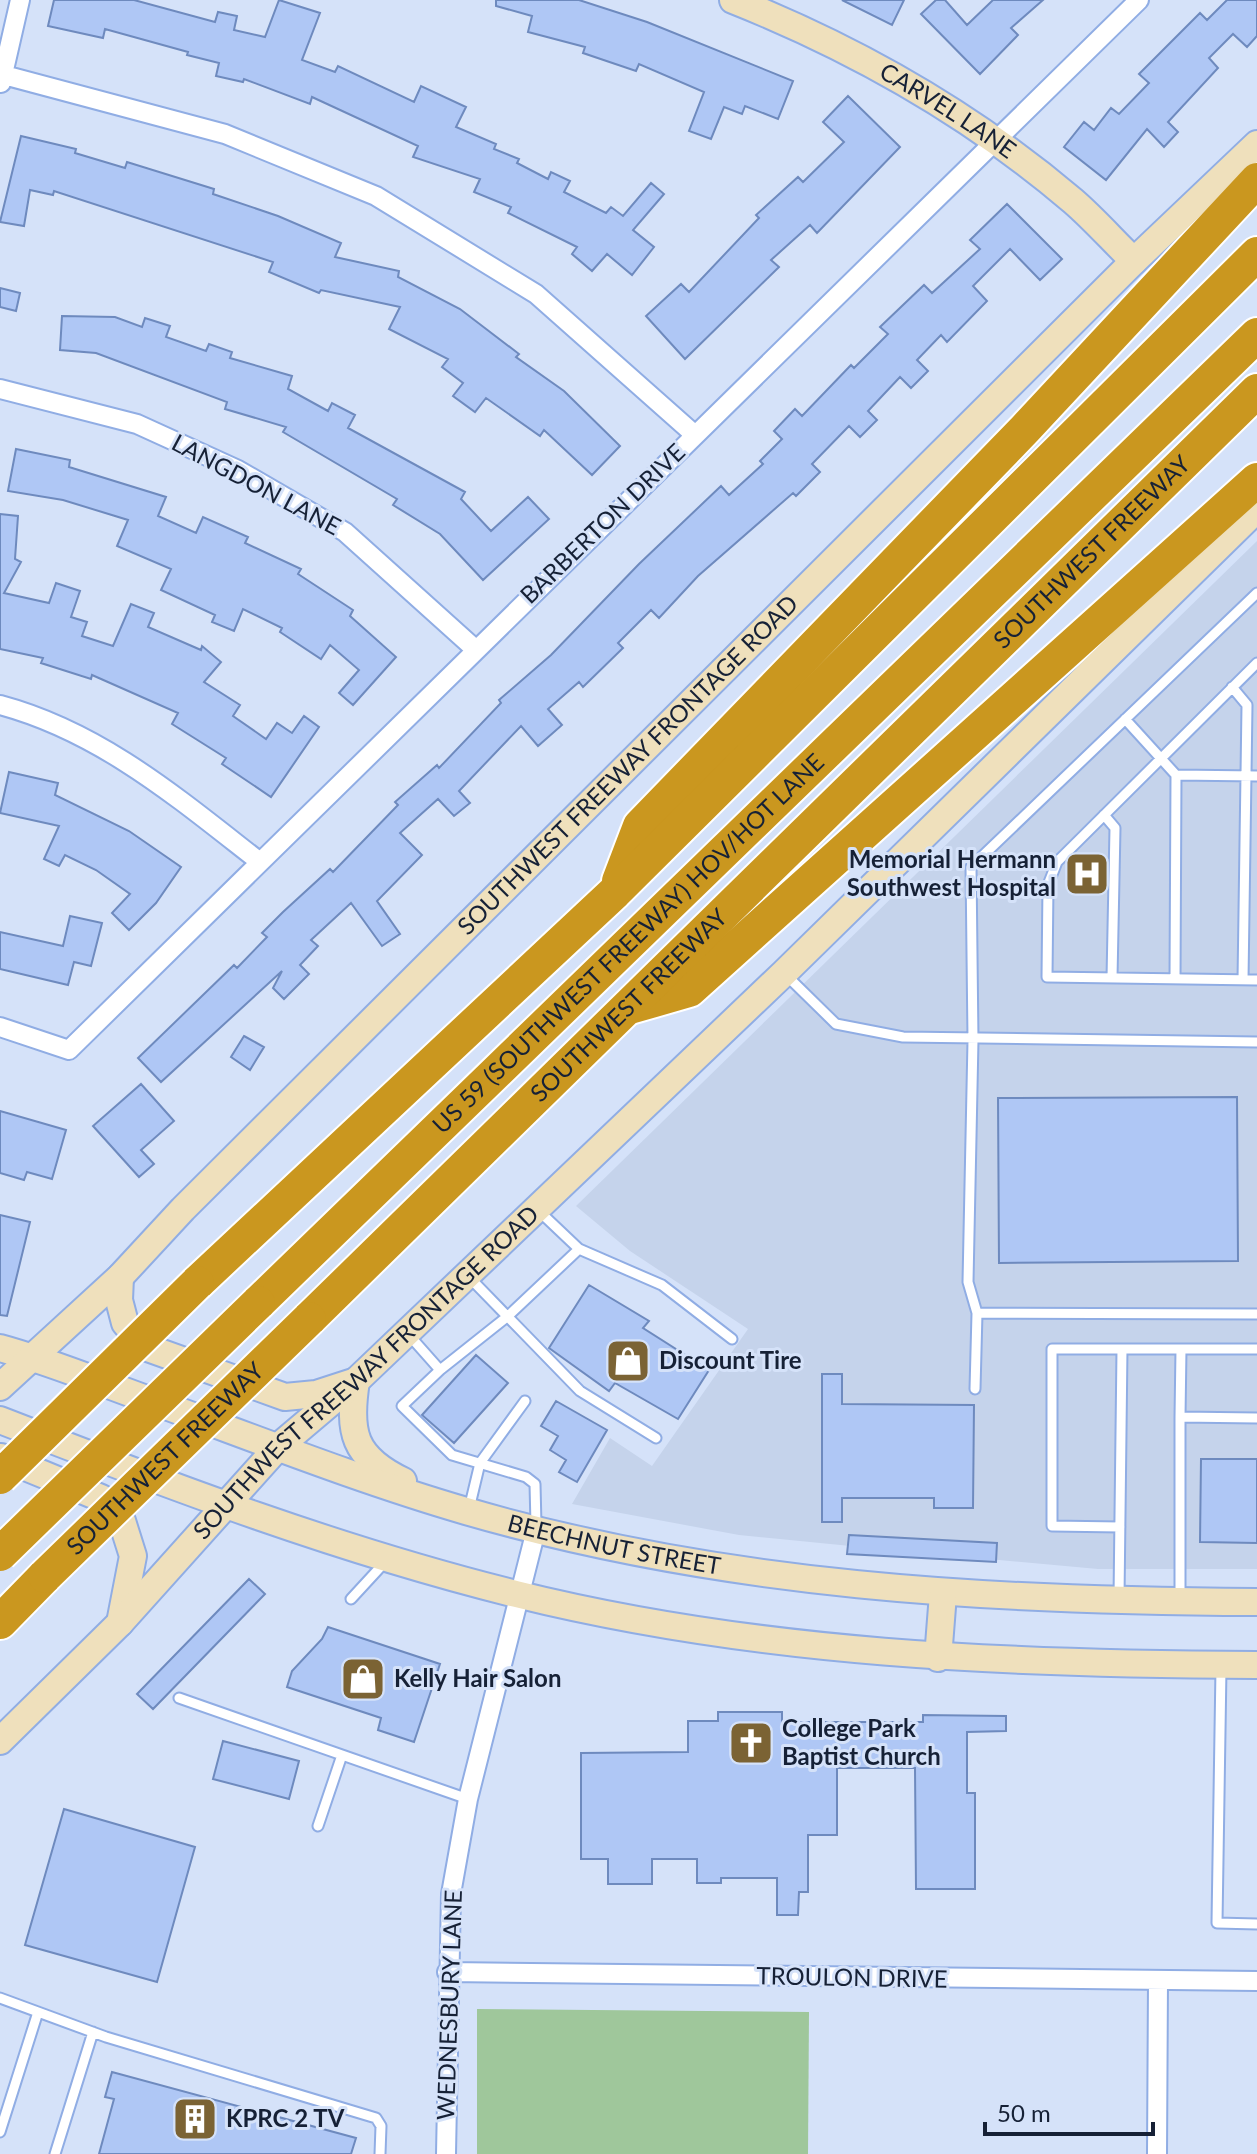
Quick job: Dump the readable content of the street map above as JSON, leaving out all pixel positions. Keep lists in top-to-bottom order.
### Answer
{
  "streets": {
    "highway": ["SOUTHWEST FREEWAY", "US 59 (SOUTHWEST FREEWAY) HOV/HOT LANE"],
    "main road": ["CARVEL LANE", "SOUTHWEST FREEWAY FRONTAGE ROAD", "BEECHNUT STREET"],
    "street": [
      "LANGDON LANE",
      "BARBERTON DRIVE",
      "TROULON DRIVE",
      "WEDNESBURY LANE"
    ]
  },
  "crossings": [
    ["CARVEL LANE", "BARBERTON DRIVE"],
    ["CARVEL LANE", "SOUTHWEST FREEWAY FRONTAGE ROAD"],
    ["LANGDON LANE", "BARBERTON DRIVE"],
    ["SOUTHWEST FREEWAY FRONTAGE ROAD", "BEECHNUT STREET"],
    ["BEECHNUT STREET", "WEDNESBURY LANE"],
    ["TROULON DRIVE", "WEDNESBURY LANE"]
  ],
  "places": {
    "hospital": ["Memorial Hermann Southwest Hospital"],
    "shop": ["Discount Tire", "Kelly Hair Salon"],
    "church": ["College Park Baptist Church"],
    "building": ["KPRC 2 TV"]
  },
  "scale_bar": "50 m"
}
